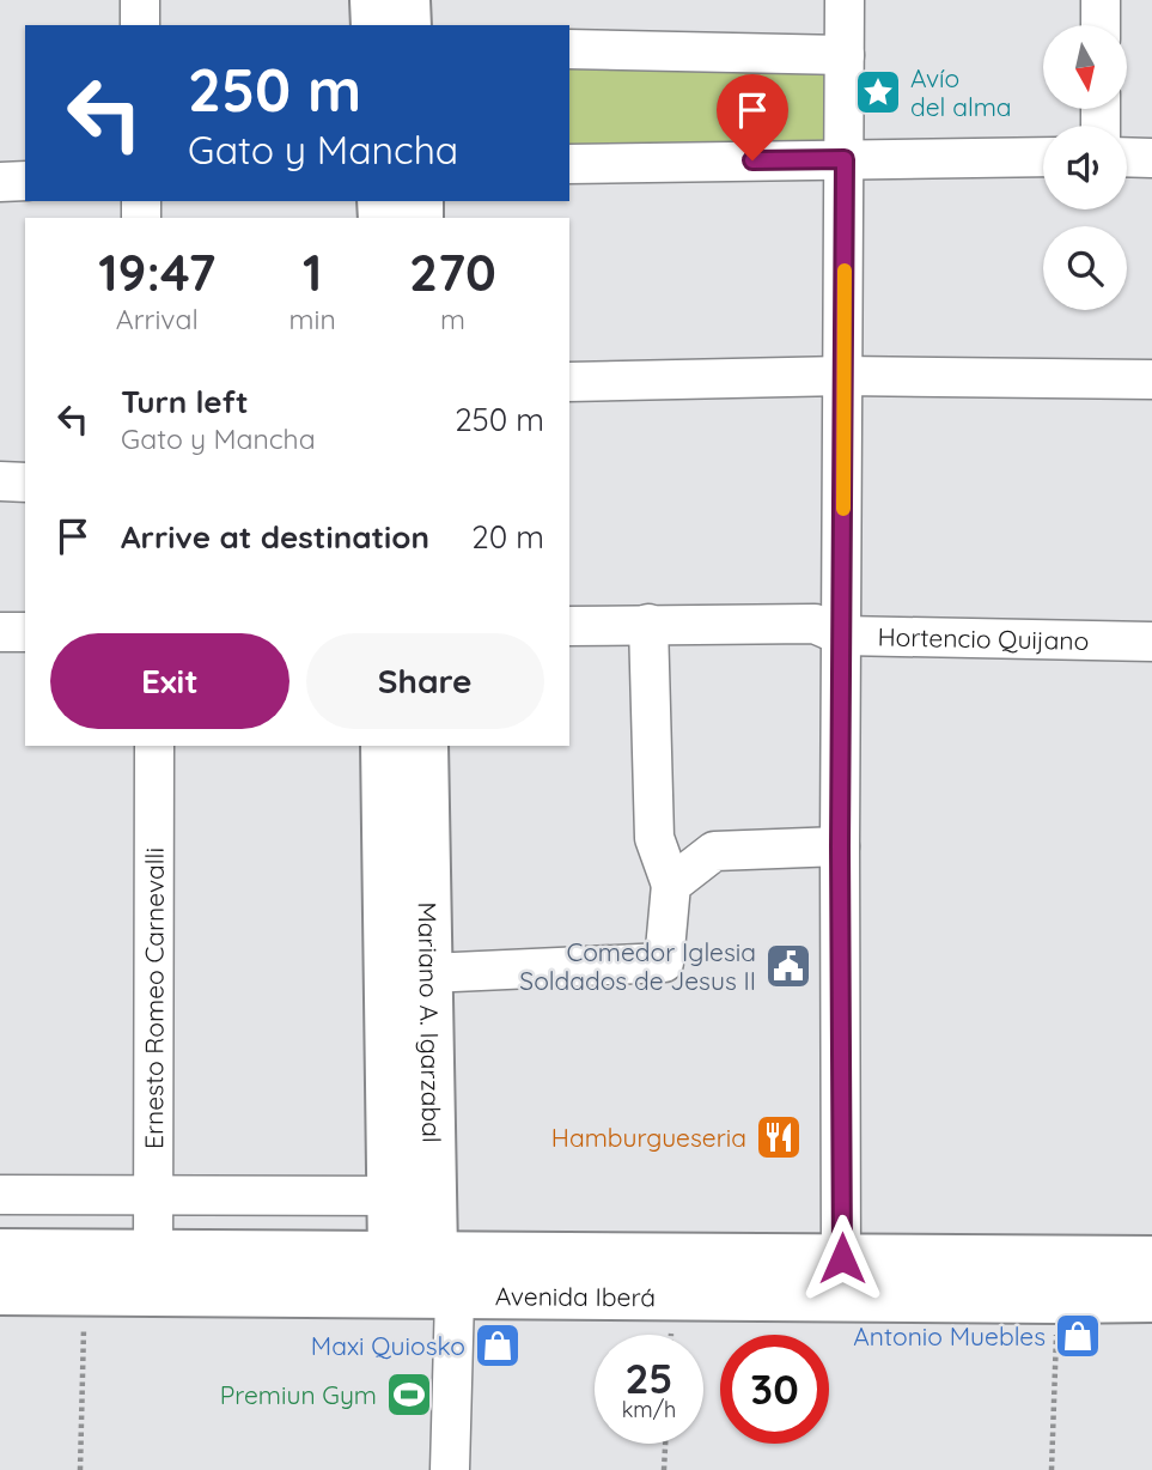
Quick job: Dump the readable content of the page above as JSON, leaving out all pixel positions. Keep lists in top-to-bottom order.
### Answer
{
  "streets": {
    "main road": ["Mariano A. Igarzabal", "Avenida Iberá"],
    "street": ["Hortencio Quijano", "Ernesto Romeo Carnevalli"]
  },
  "crossings": [
    ["Ernesto Romeo Carnevalli", "Avenida Iberá"],
    ["Mariano A. Igarzabal", "Avenida Iberá"]
  ],
  "places": {
    "place": ["Avío del alma"],
    "public building": ["Comedor Iglesia Soldados de Jesus II"],
    "restaurant": ["Hamburgueseria"],
    "shop": ["Antonio Muebles", "Maxi Quiosko"],
    "sports": ["Premiun Gym"]
  },
  "north": "bottom",
  "page": {
    "turn": ["250 m", "Gato y Mancha"],
    "eta": [
      "19:47",
      "Arrival",
      "1",
      "min",
      "270",
      "m"
    ],
    "list": [
      {
        "name": "Turn left",
        "note": "Gato y Mancha",
        "value": "250 m"
      },
      {
        "name": "Arrive at destination",
        "value": "20 m"
      }
    ],
    "buttons": ["Exit", "Share"],
    "speed": "25 km/h",
    "limit": "30"
  }
}
